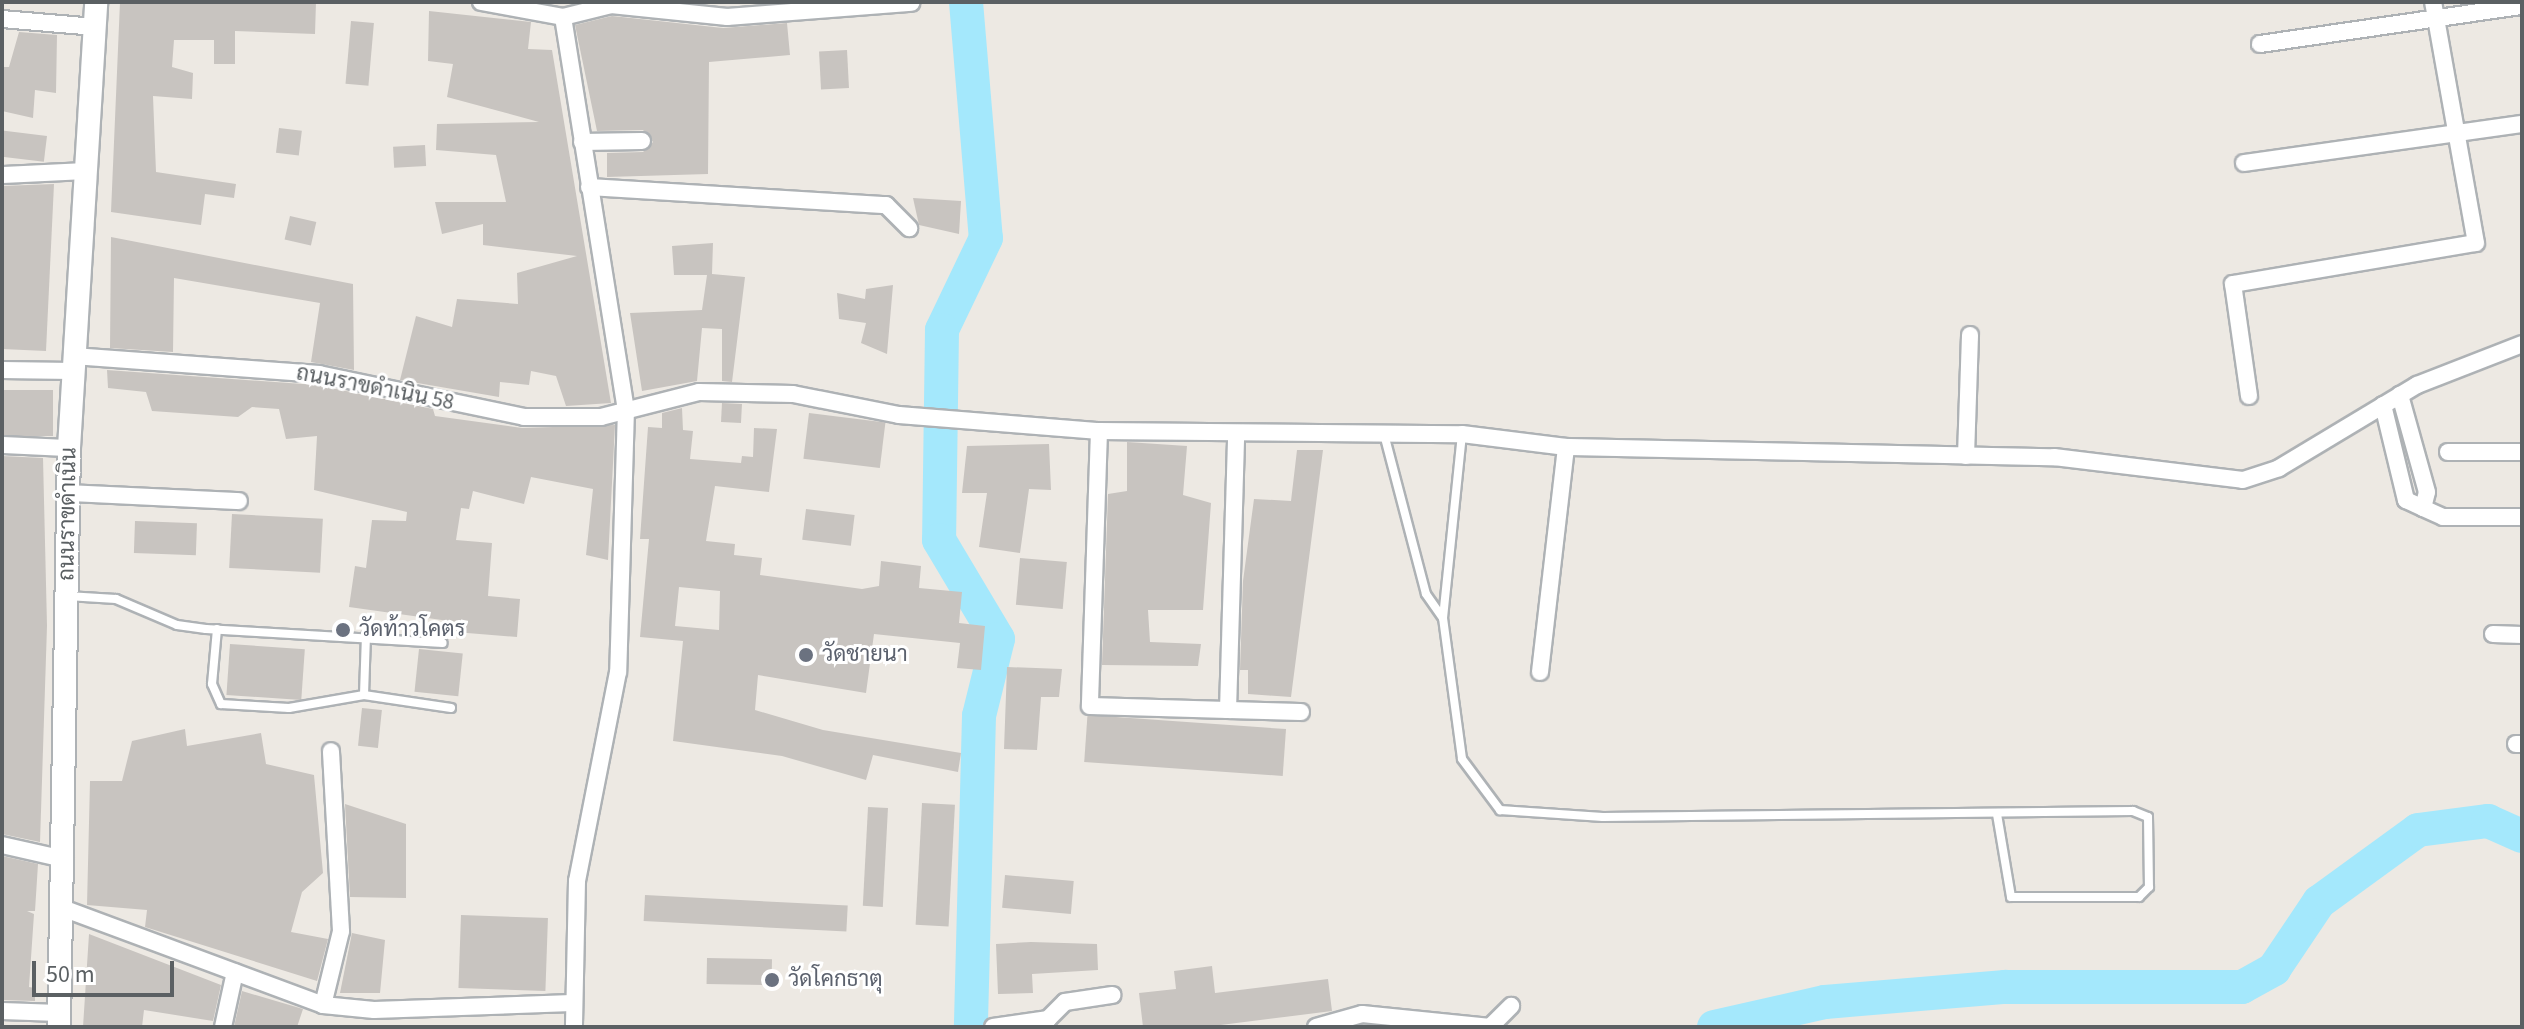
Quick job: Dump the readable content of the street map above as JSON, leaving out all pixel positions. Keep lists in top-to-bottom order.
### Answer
{
  "streets": {
    "main road": ["ถนนราขดำเนิน"],
    "street": ["ถนนราขดำเนิน 58"]
  },
  "crossings": [
    ["ถนนราขดำเนิน 58", "ถนนราขดำเนิน"]
  ],
  "places": ["วัดท้าวโคตร", "วัดชายนา", "วัดโคกธาตุ"],
  "scale_bar": "50 m"
}
